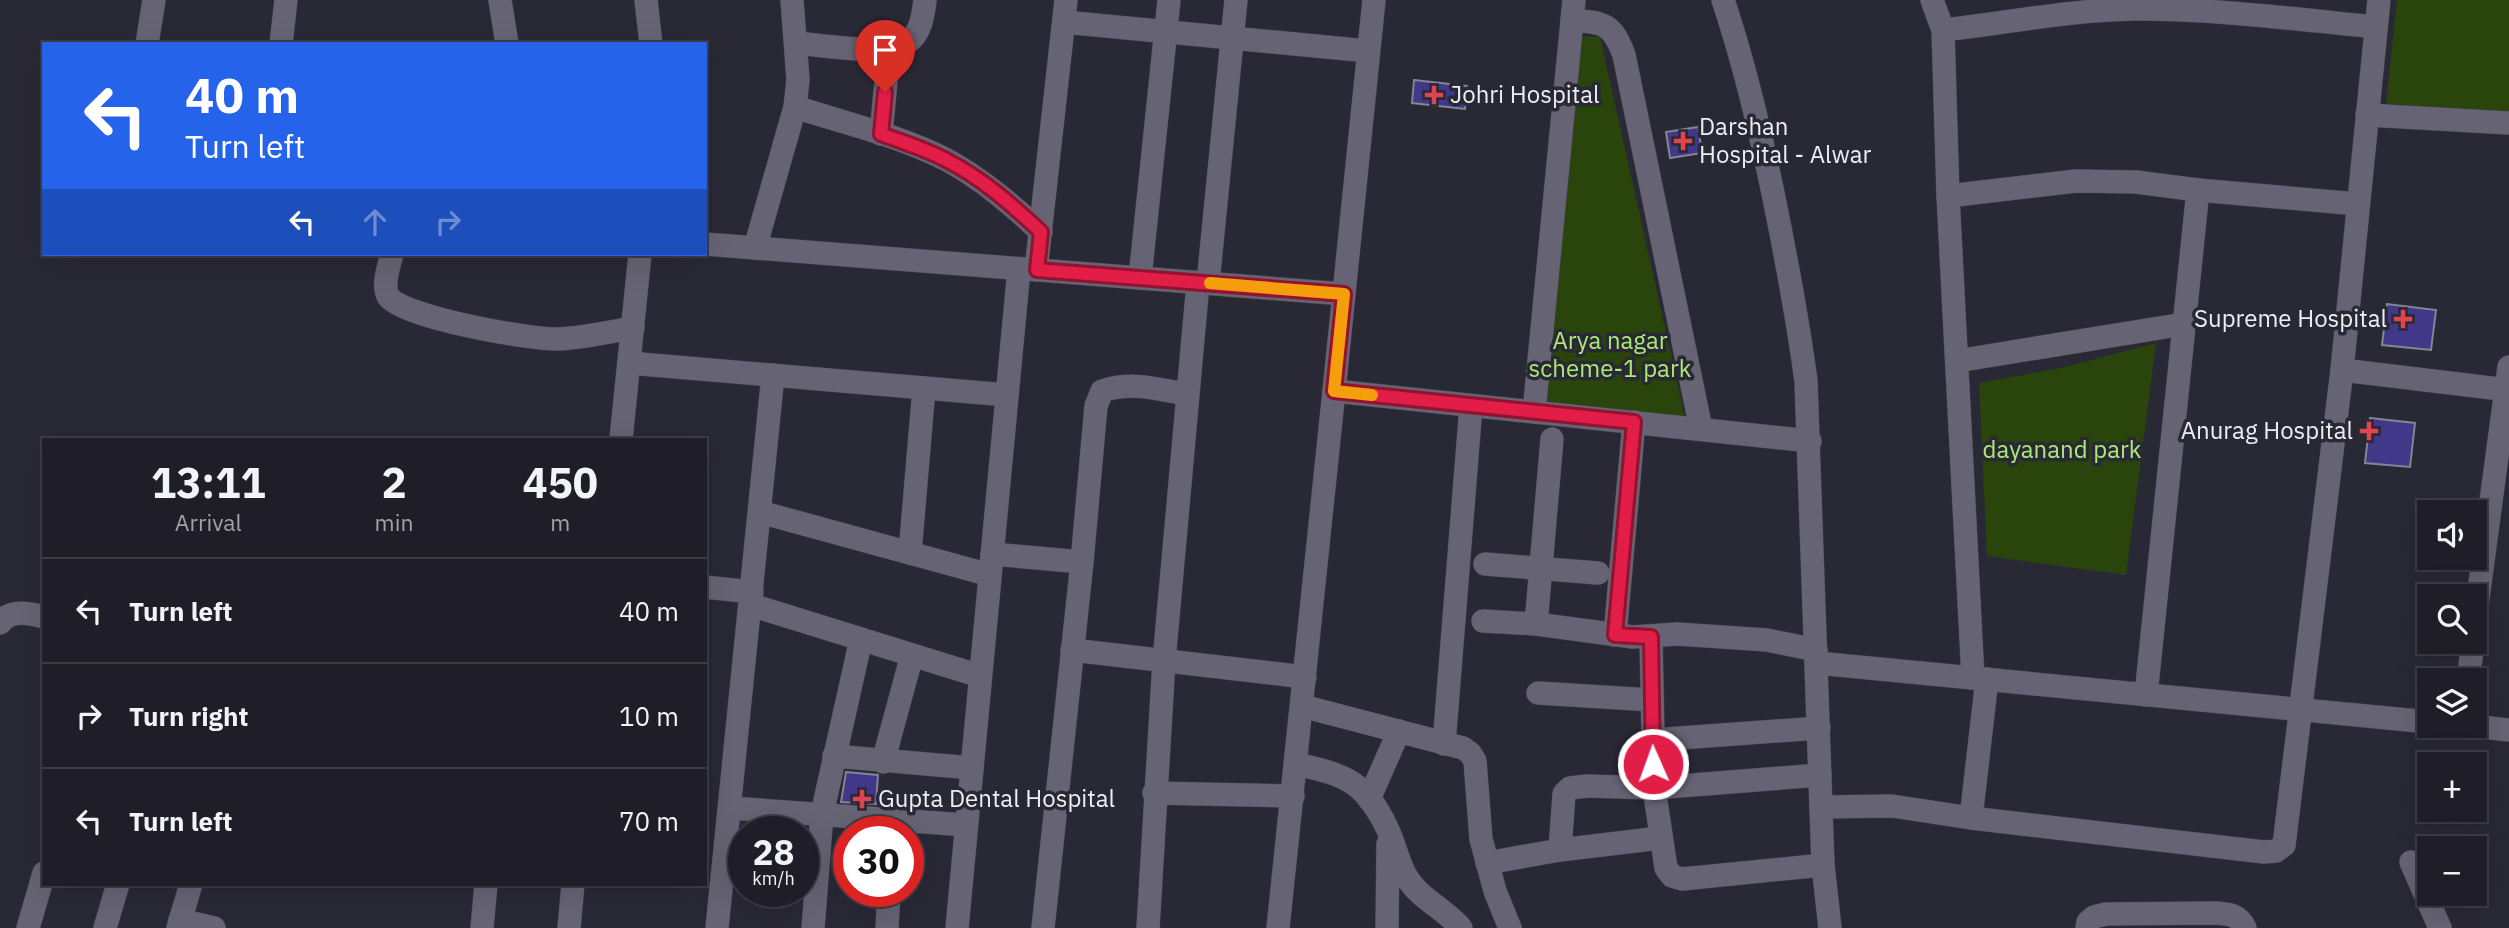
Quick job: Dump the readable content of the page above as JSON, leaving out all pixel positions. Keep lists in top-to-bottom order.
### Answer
{
  "parks": ["Arya nagar scheme-1 park", "dayanand park"],
  "places": {
    "health": [
      "Johri Hospital",
      "Darshan Hospital - Alwar",
      "Supreme Hospital",
      "Anurag Hospital",
      "Gupta Dental Hospital"
    ]
  },
  "page": {
    "turn": ["40 m", "Turn left"],
    "eta": [
      "13:11",
      "Arrival",
      "2",
      "min",
      "450",
      "m"
    ],
    "map_buttons": ["+", "−"],
    "list": [
      {
        "name": "Turn left",
        "value": "40 m"
      },
      {
        "name": "Turn right",
        "value": "10 m"
      },
      {
        "name": "Turn left",
        "value": "70 m"
      }
    ],
    "speed": "28 km/h",
    "limit": "30"
  }
}
